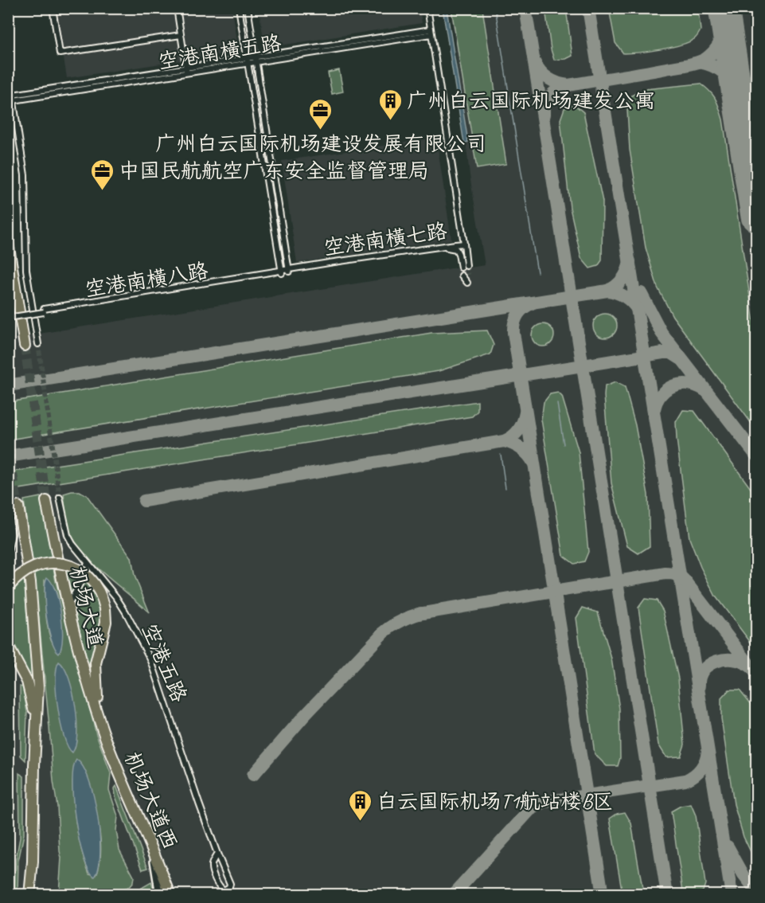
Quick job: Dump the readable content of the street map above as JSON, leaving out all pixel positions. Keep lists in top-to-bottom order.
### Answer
{
  "streets": {
    "highway": ["机场大道", "机场大道西"],
    "street": [
      "空港南横五路",
      "空港南横七路",
      "空港南横八路",
      "空港五路"
    ]
  },
  "crossings": [
    ["空港南横七路", "空港南横八路"],
    ["机场大道", "机场大道西"]
  ],
  "places": {
    "building": ["广州白云国际机场建发公寓", "白云国际机场T1航站楼B区"],
    "office": ["广州白云国际机场建设发展有限公司", "中国民航航空广东安全监督管理局"]
  }
}
